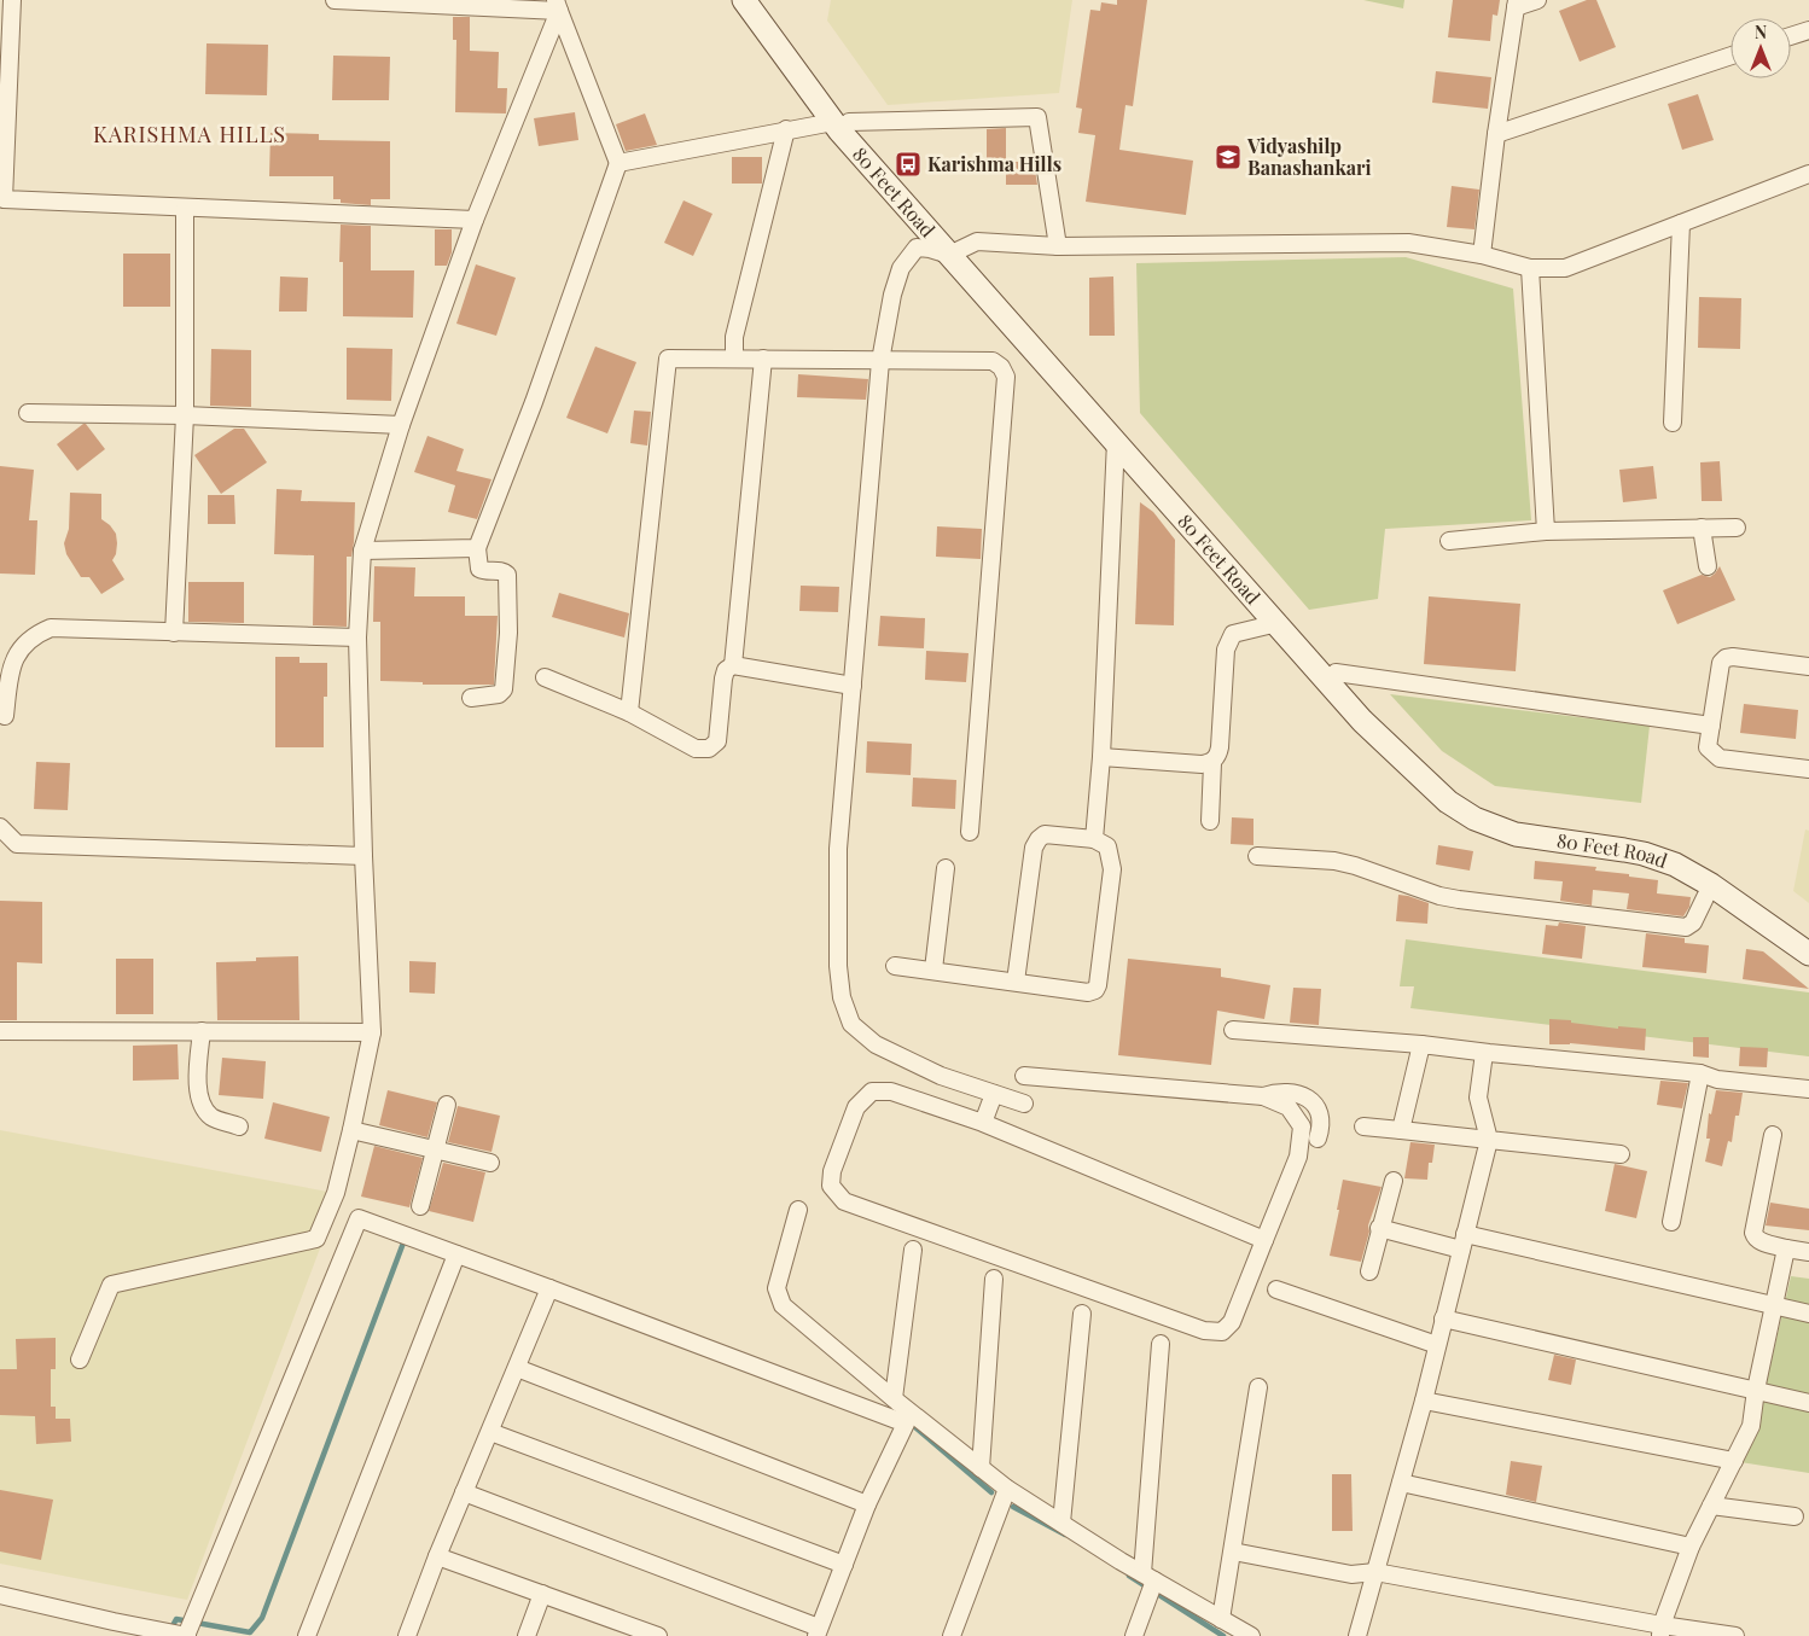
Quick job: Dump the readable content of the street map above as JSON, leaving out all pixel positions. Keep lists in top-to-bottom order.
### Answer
{
  "streets": {
    "main road": ["80 Feet Road"]
  },
  "districts": ["KARISHMA HILLS"],
  "places": {
    "school or university": ["Vidyashilp Banashankari"],
    "bus stop": ["Karishma Hills"]
  },
  "north": "top"
}
